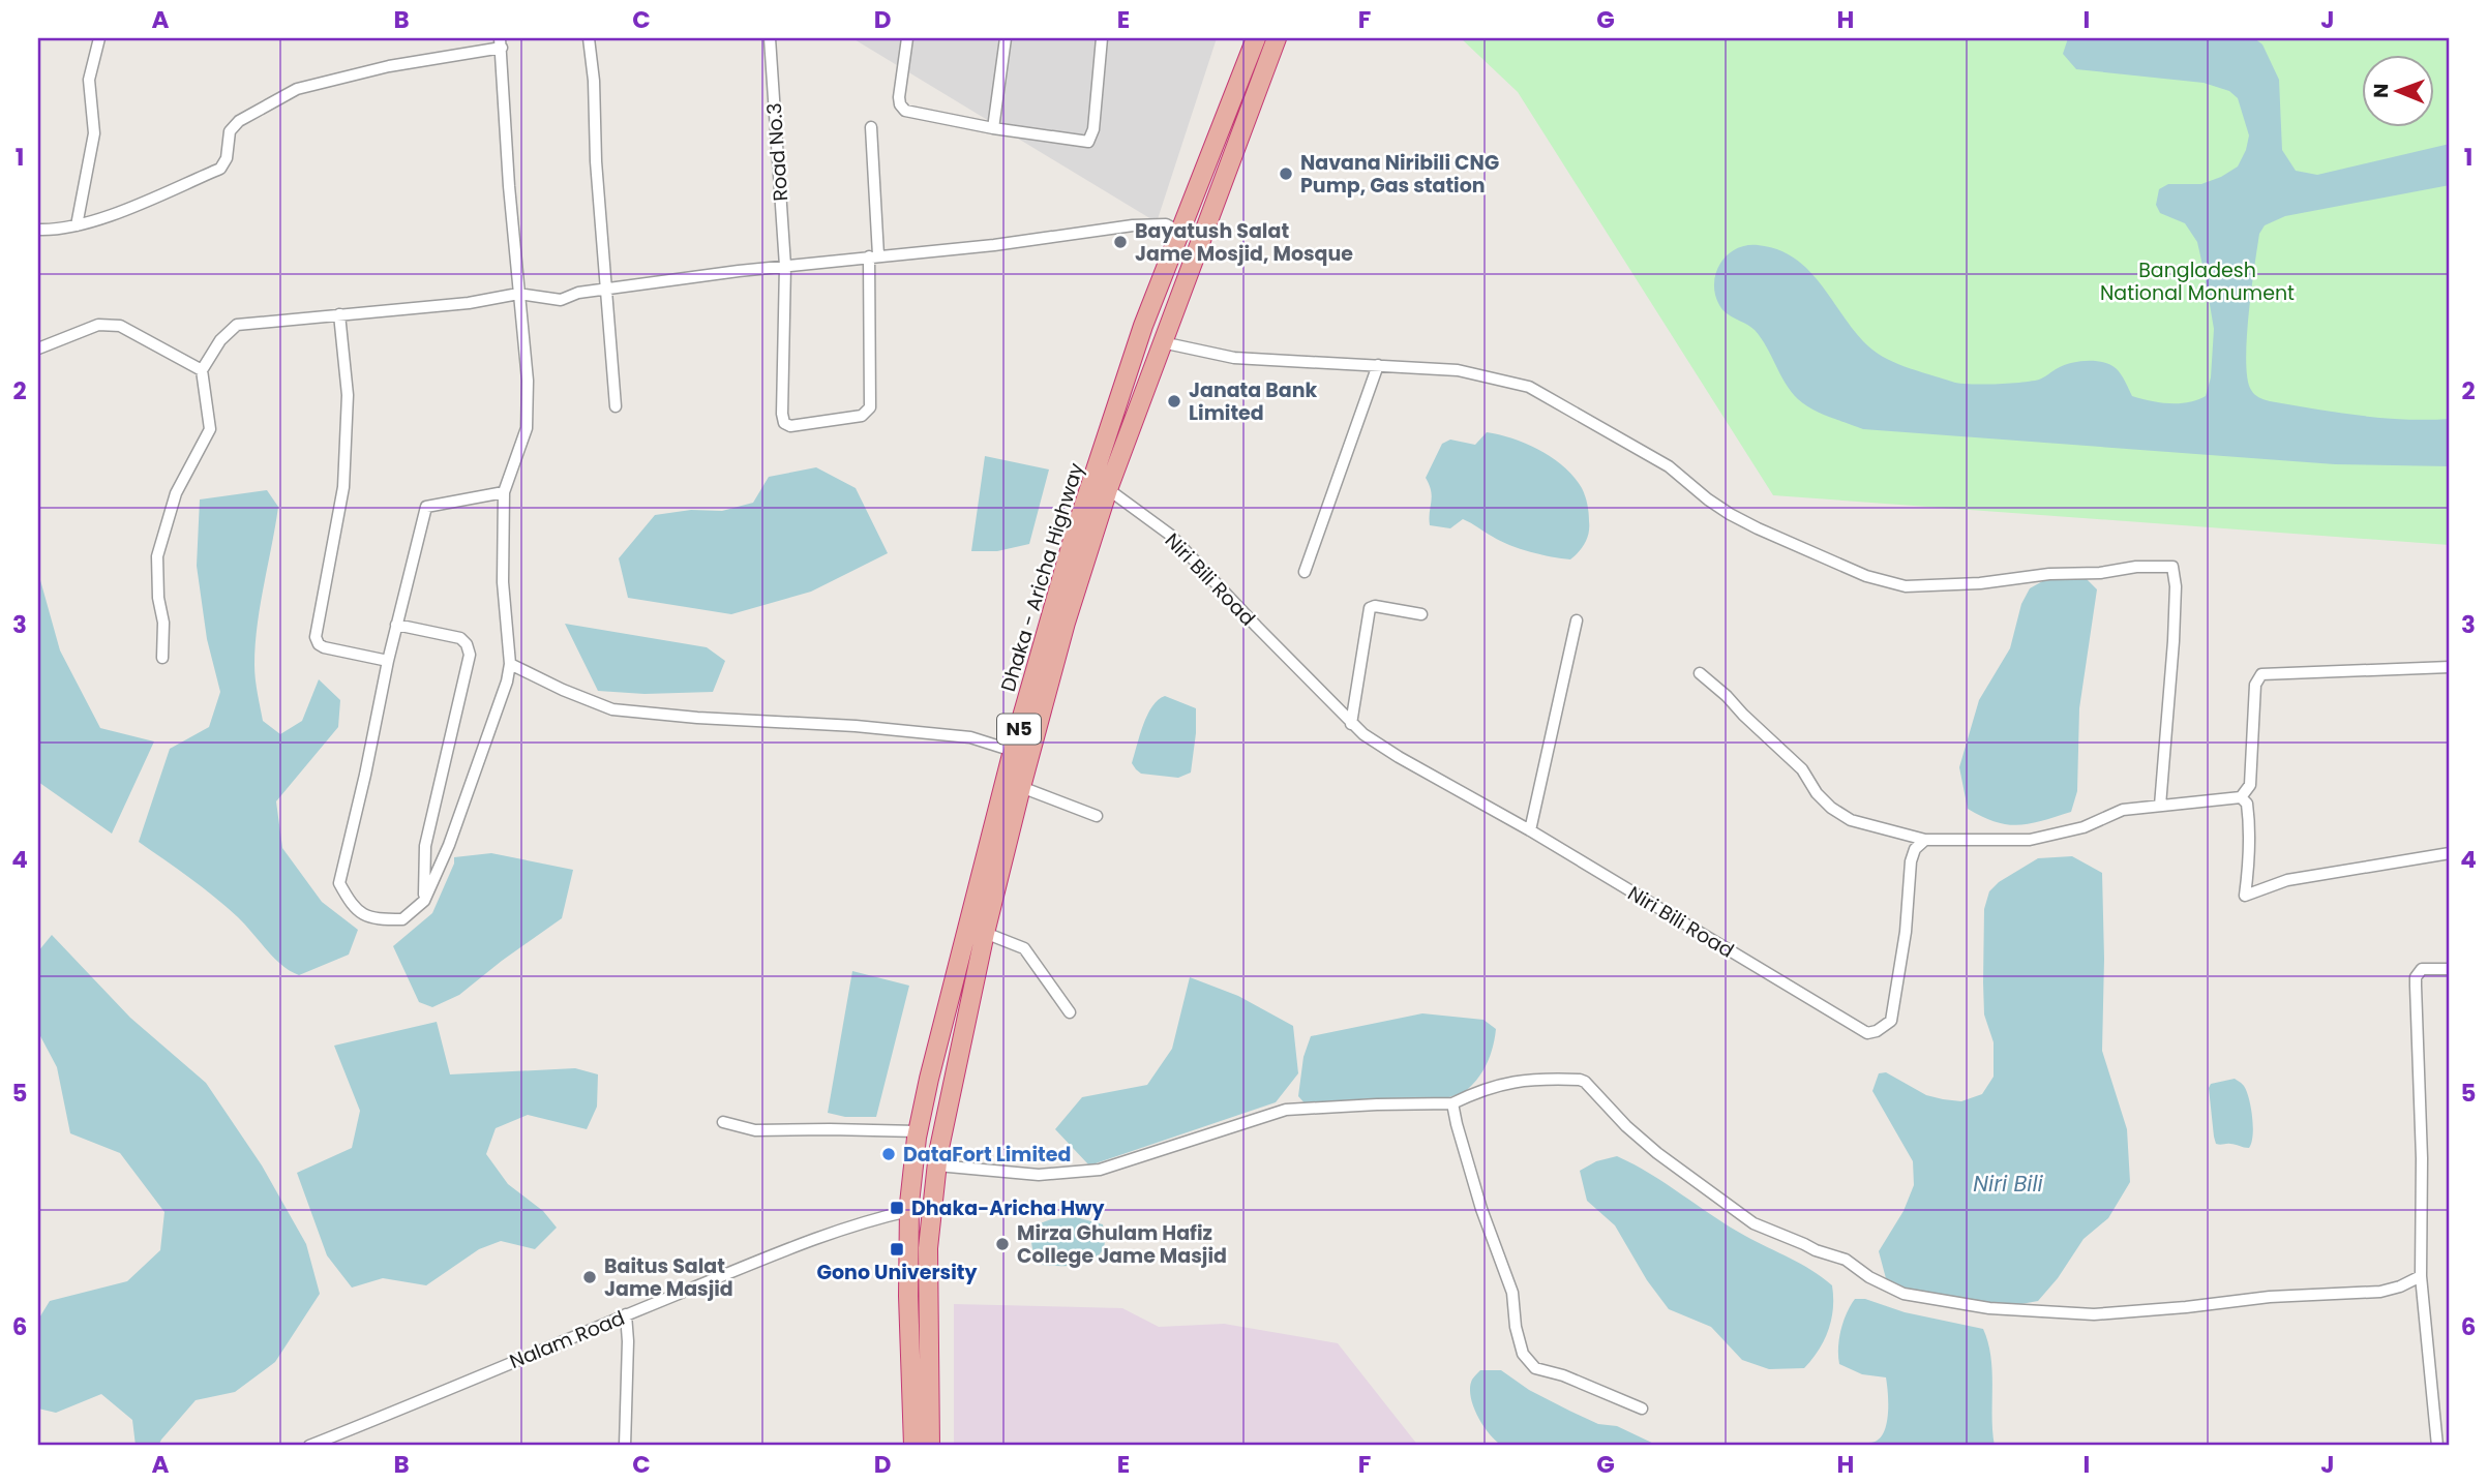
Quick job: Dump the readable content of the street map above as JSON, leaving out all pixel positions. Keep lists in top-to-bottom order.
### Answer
{
  "streets": {
    "highway": ["Dhaka - Aricha Highway", "N5"],
    "street": ["Road No.3", "Niri Bili Road", "Nalam Road"]
  },
  "crossings": [
    ["Dhaka - Aricha Highway", "Nalam Road"],
    ["Niri Bili Road", "N5"]
  ],
  "water": ["Niri Bili"],
  "parks": ["Bangladesh National Monument"],
  "places": {
    "other": [
      "Navana Niribili CNG Pump, Gas station",
      "Bayatush Salat Jame Mosjid, Mosque",
      "Janata Bank Limited",
      "DataFort Limited",
      "Mirza Ghulam Hafiz College Jame Masjid",
      "Baitus Salat Jame Masjid"
    ],
    "transit": ["Dhaka-Aricha Hwy", "Gono University"]
  },
  "north": "left",
  "grid": {
    "columns": [
      "A",
      "B",
      "C",
      "D",
      "E",
      "F",
      "G",
      "H",
      "I",
      "J"
    ],
    "rows": [
      "1",
      "2",
      "3",
      "4",
      "5",
      "6"
    ]
  }
}
